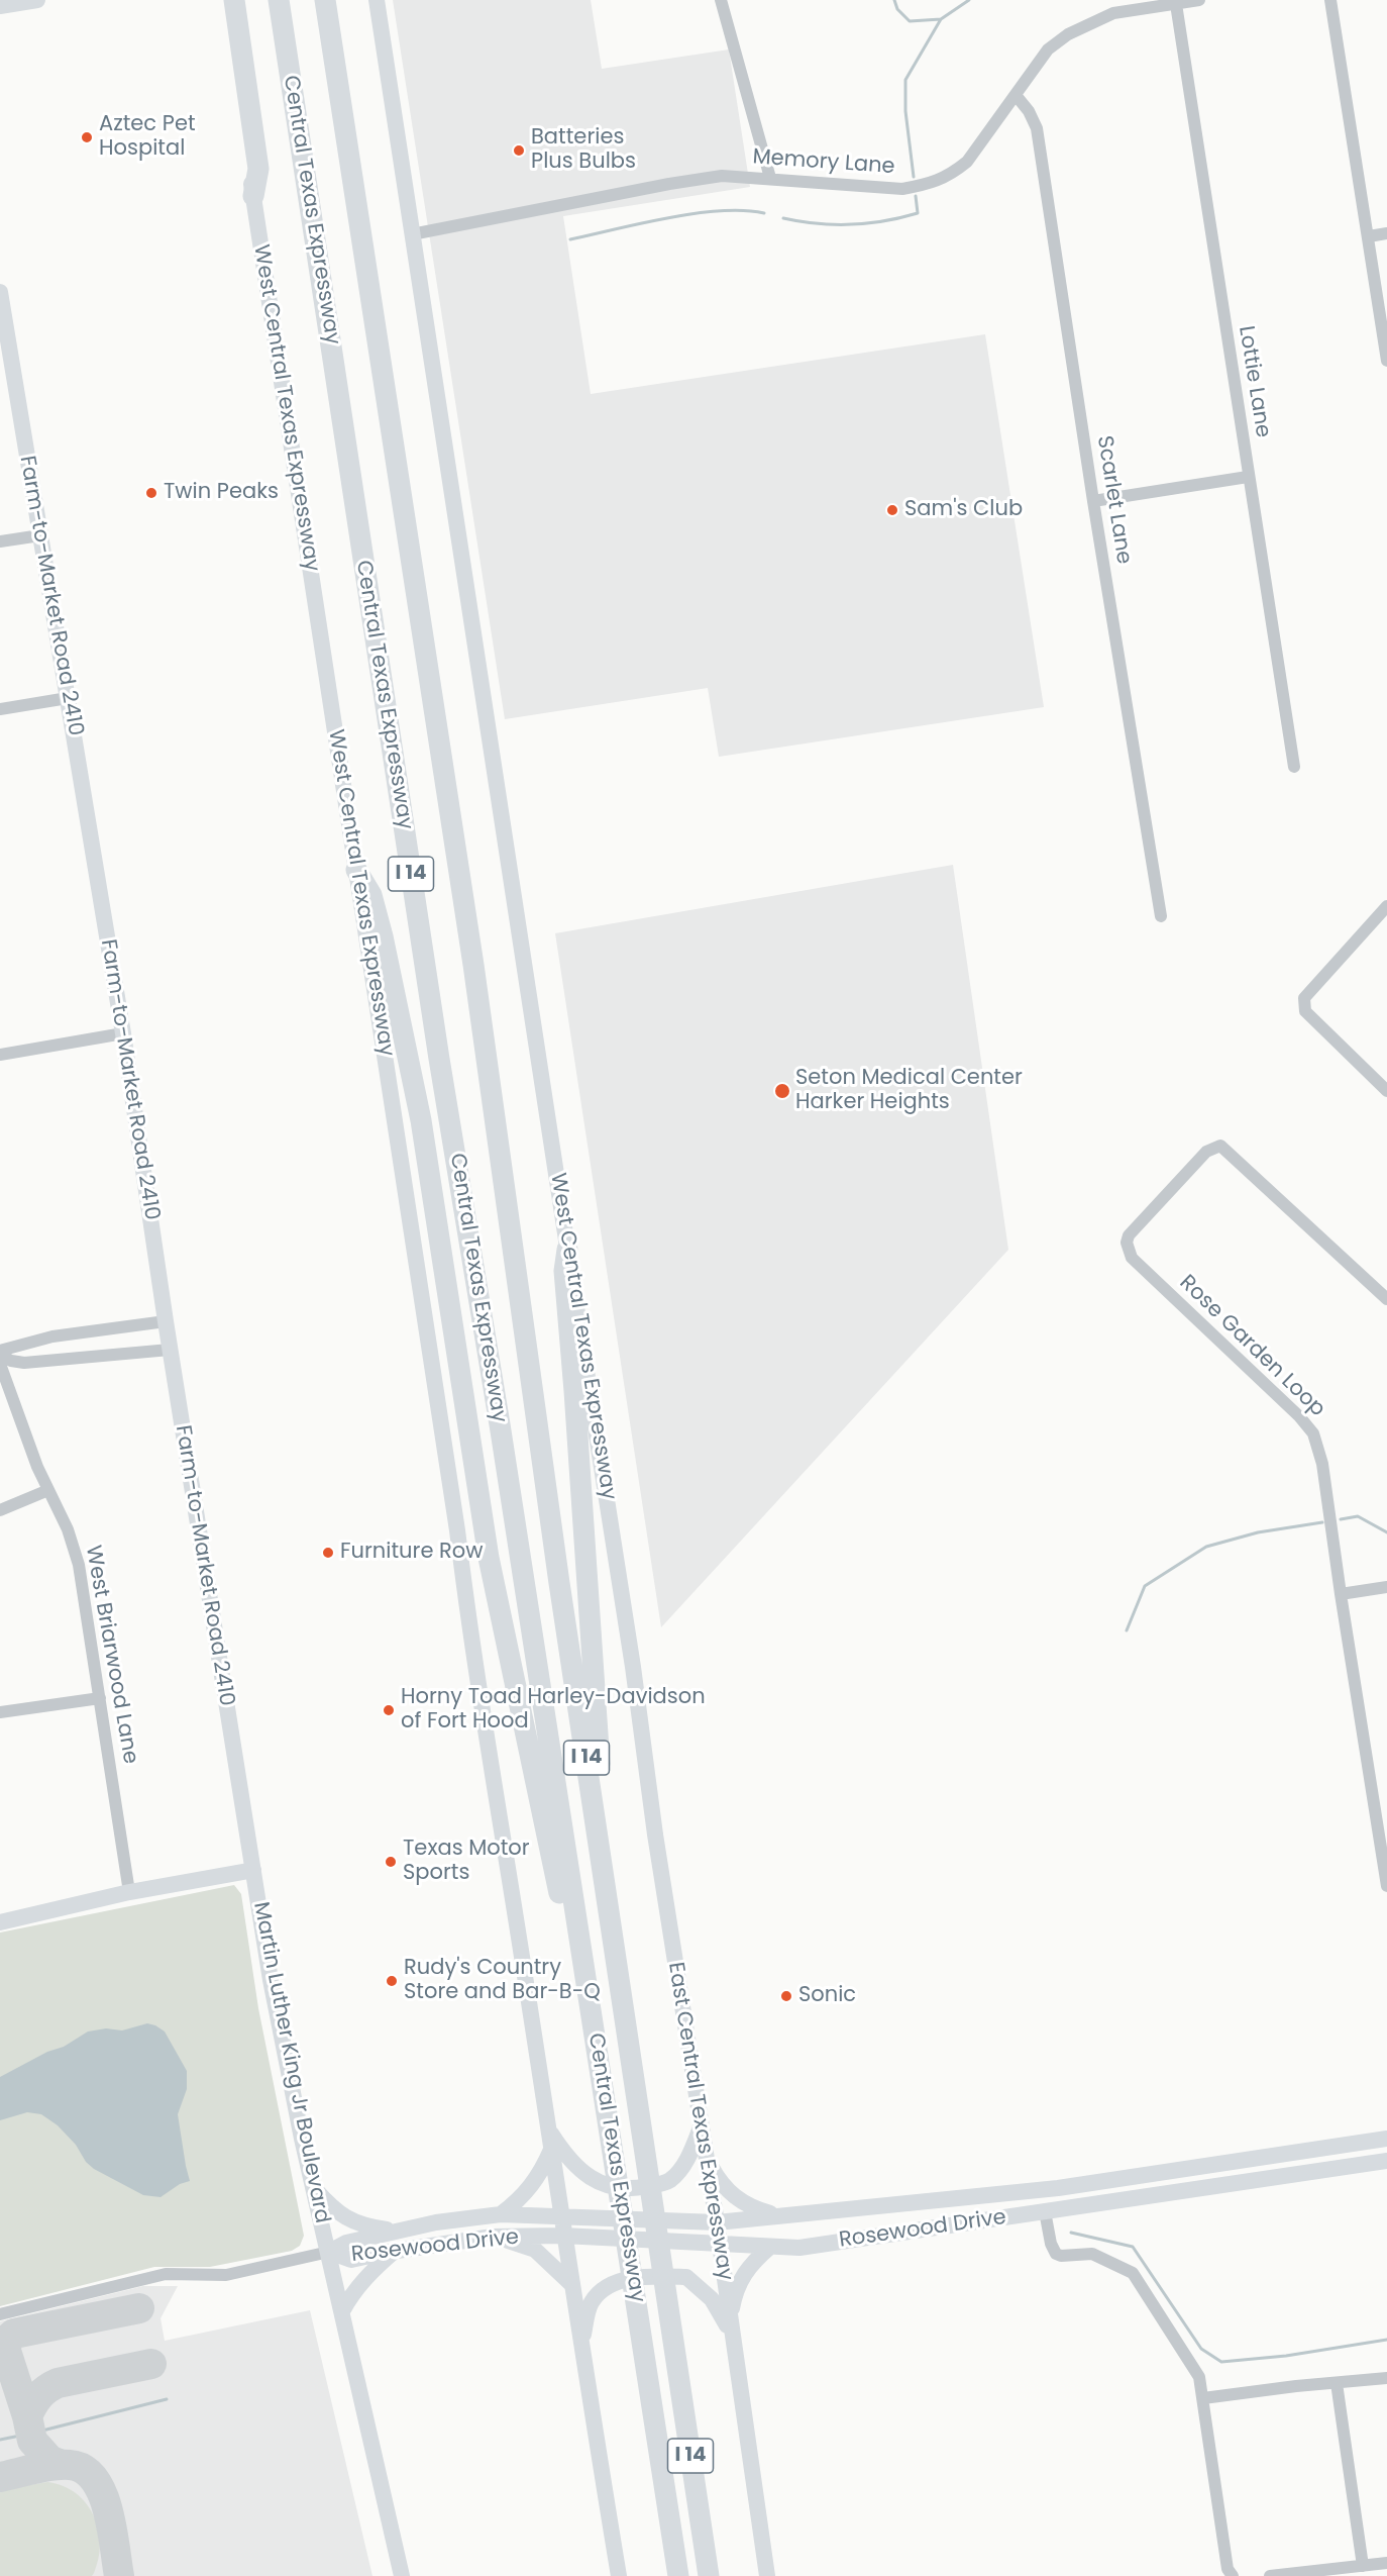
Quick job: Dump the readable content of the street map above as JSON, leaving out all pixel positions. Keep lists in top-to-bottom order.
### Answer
{
  "streets": {
    "highway": ["Central Texas Expressway", "I 14"],
    "main road": [
      "West Central Texas Expressway",
      "Farm-to-Market Road 2410",
      "Martin Luther King Jr Boulevard",
      "East Central Texas Expressway",
      "Rosewood Drive"
    ],
    "street": [
      "Memory Lane",
      "Lottie Lane",
      "Scarlet Lane",
      "Rose Garden Loop",
      "West Briarwood Lane"
    ]
  },
  "crossings": [
    ["Memory Lane", "Lottie Lane"],
    ["Memory Lane", "West Central Texas Expressway"],
    ["Memory Lane", "Scarlet Lane"],
    ["West Central Texas Expressway", "East Central Texas Expressway"],
    ["Farm-to-Market Road 2410", "Martin Luther King Jr Boulevard"],
    ["Martin Luther King Jr Boulevard", "Rosewood Drive"],
    ["East Central Texas Expressway", "Rosewood Drive"]
  ],
  "places": [
    "Aztec Pet Hospital",
    "Batteries Plus Bulbs",
    "Twin Peaks",
    "Sam's Club",
    "Seton Medical Center Harker Heights",
    "Furniture Row",
    "Horny Toad Harley-Davidson of Fort Hood",
    "Texas Motor Sports",
    "Rudy's Country Store and Bar-B-Q",
    "Sonic"
  ]
}
